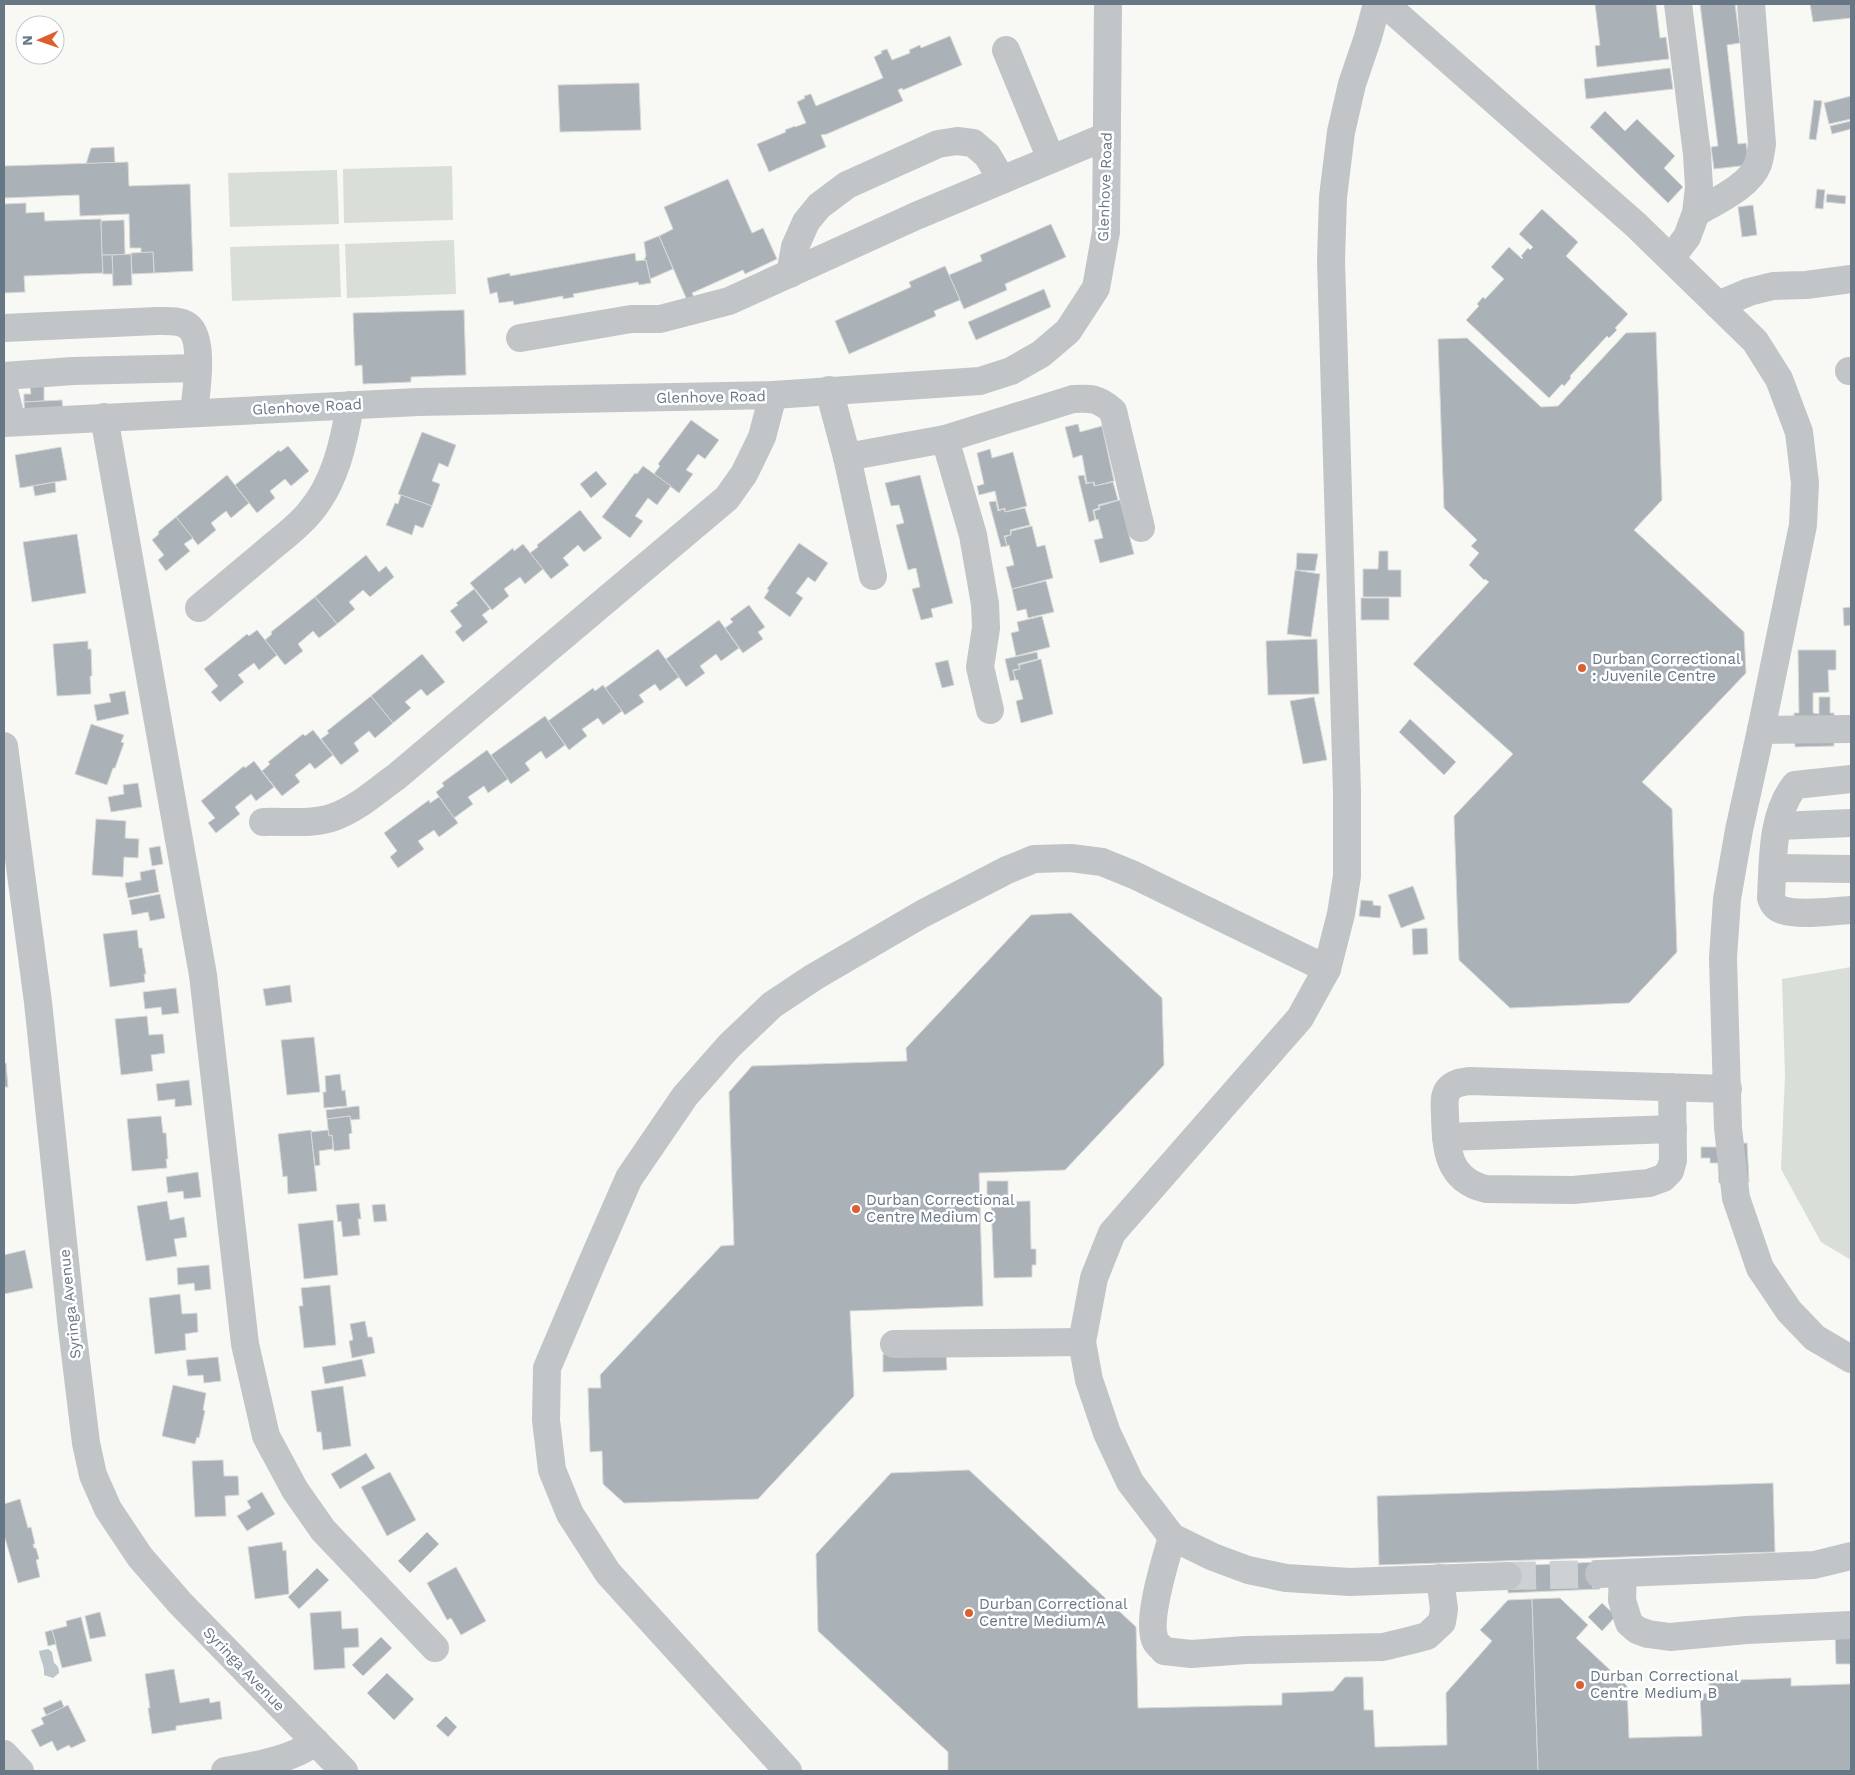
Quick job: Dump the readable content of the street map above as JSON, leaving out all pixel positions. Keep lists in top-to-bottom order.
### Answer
{
  "streets": {
    "street": ["Glenhove Road", "Syringa Avenue"]
  },
  "places": [
    "Durban Correctional : Juvenile Centre",
    "Durban Correctional Centre Medium C",
    "Durban Correctional Centre Medium A",
    "Durban Correctional Centre Medium B"
  ],
  "north": "left"
}
